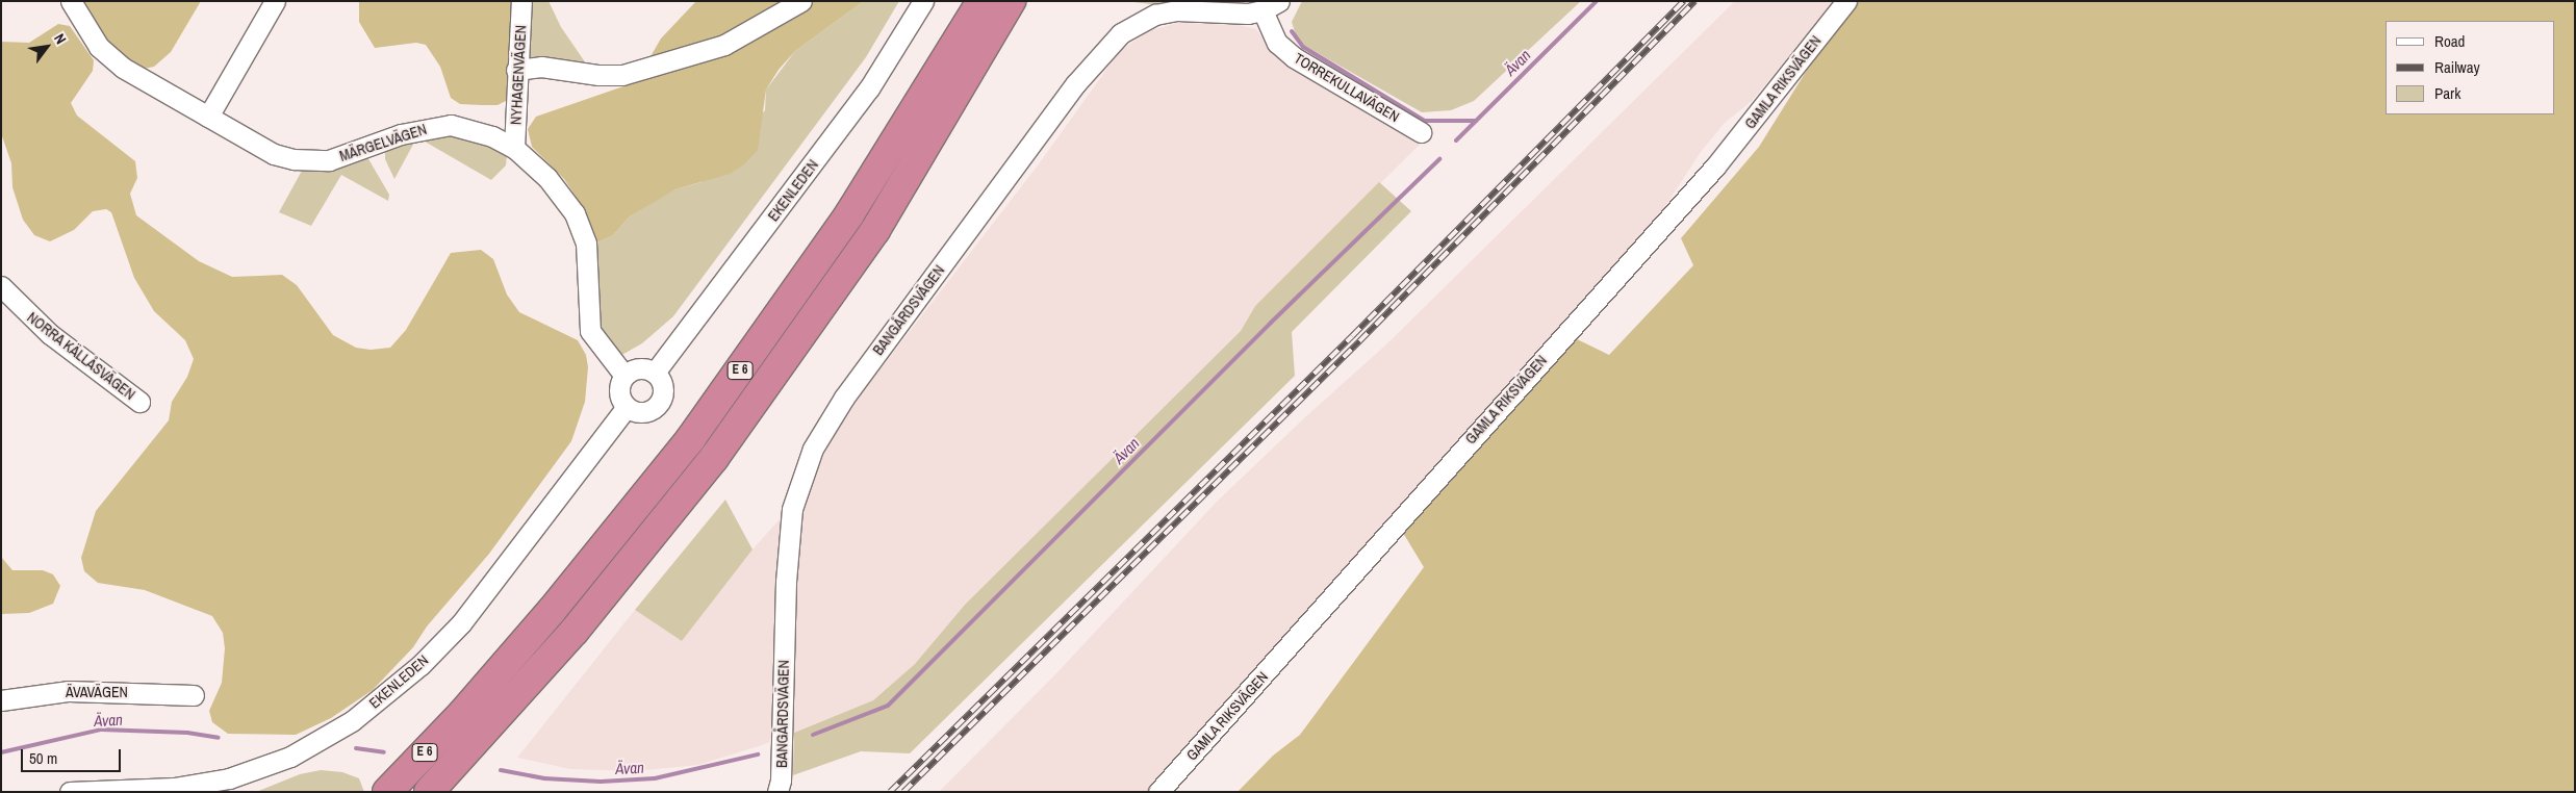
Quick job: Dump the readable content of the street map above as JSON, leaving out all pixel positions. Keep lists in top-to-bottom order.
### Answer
{
  "streets": {
    "highway": ["E 6"],
    "street": [
      "NYHAGENVÄGEN",
      "GAMLA RIKSVÄGEN",
      "TORREKULLAVÄGEN",
      "MÄRGELVÄGEN",
      "EKENLEDEN",
      "BANGÅRDSVÄGEN",
      "NORRA KÄLLÅSVÄGEN",
      "ÄVAVÄGEN"
    ]
  },
  "crossings": [
    ["NYHAGENVÄGEN", "MÄRGELVÄGEN"],
    ["TORREKULLAVÄGEN", "BANGÅRDSVÄGEN"],
    ["MÄRGELVÄGEN", "EKENLEDEN"]
  ],
  "water": ["Ävan"],
  "legend": ["Road", "Railway", "Park"],
  "scale_bar": "50 m",
  "north": "top right"
}
